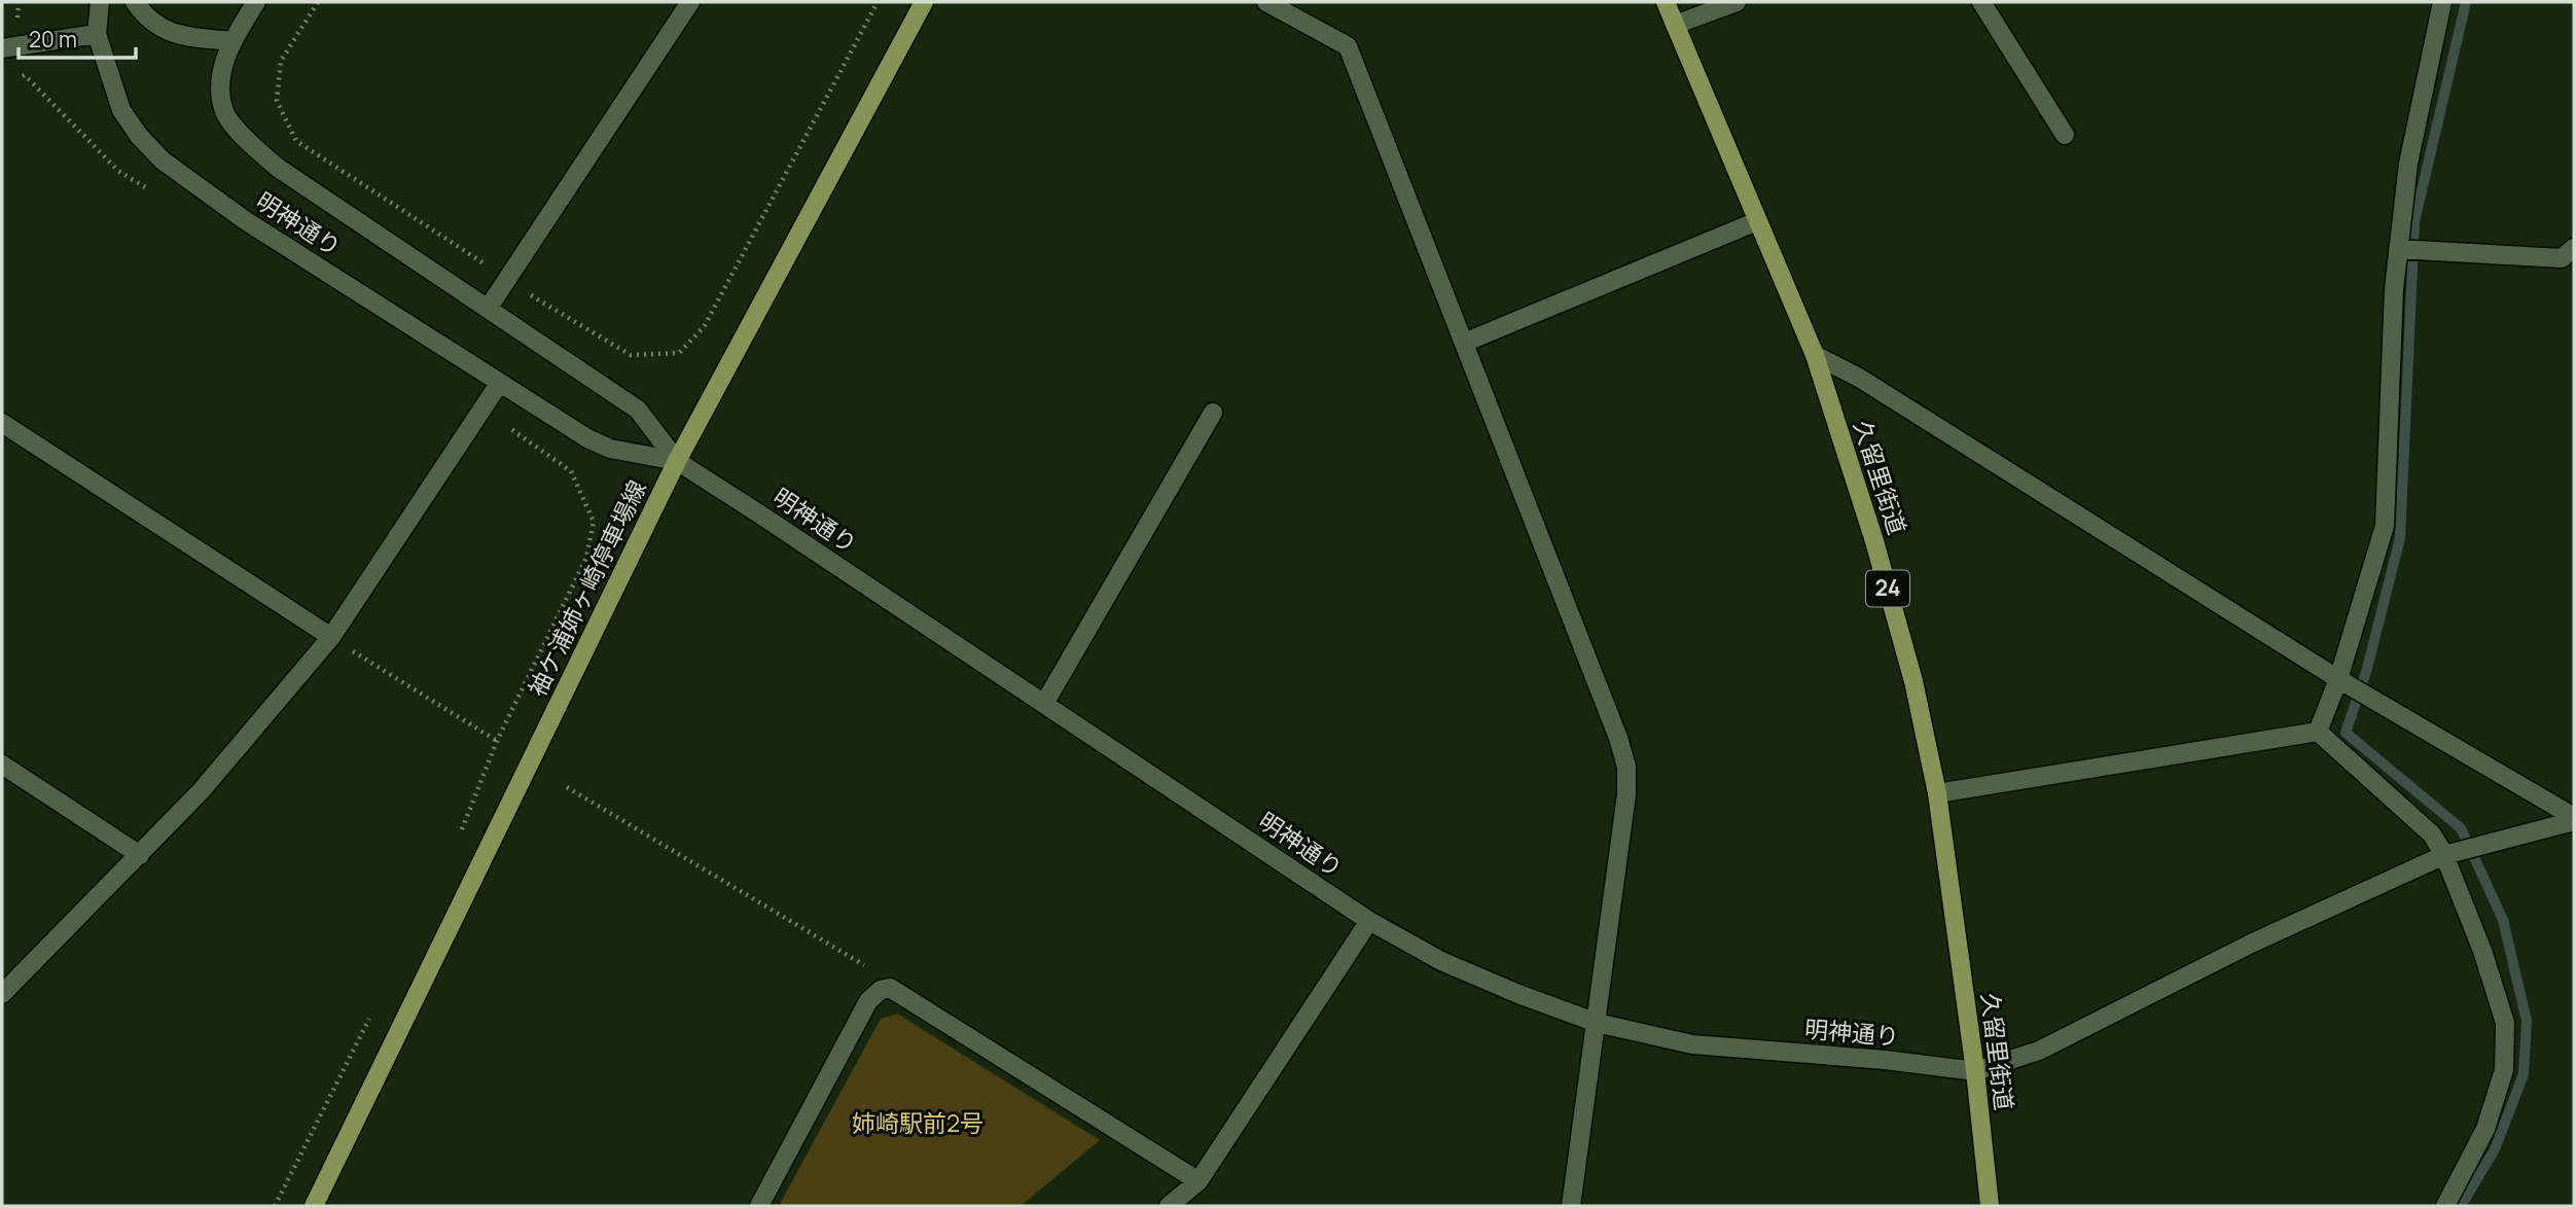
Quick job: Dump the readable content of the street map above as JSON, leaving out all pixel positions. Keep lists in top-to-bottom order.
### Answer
{
  "streets": {
    "main road": ["久留里街道", "袖ケ浦姉ヶ崎停車場線", "24"],
    "street": ["明神通り"]
  },
  "crossings": [
    ["明神通り", "久留里街道"],
    ["明神通り", "袖ケ浦姉ヶ崎停車場線"]
  ],
  "parks": ["姉崎駅前2号"],
  "scale_bar": "20 m"
}
